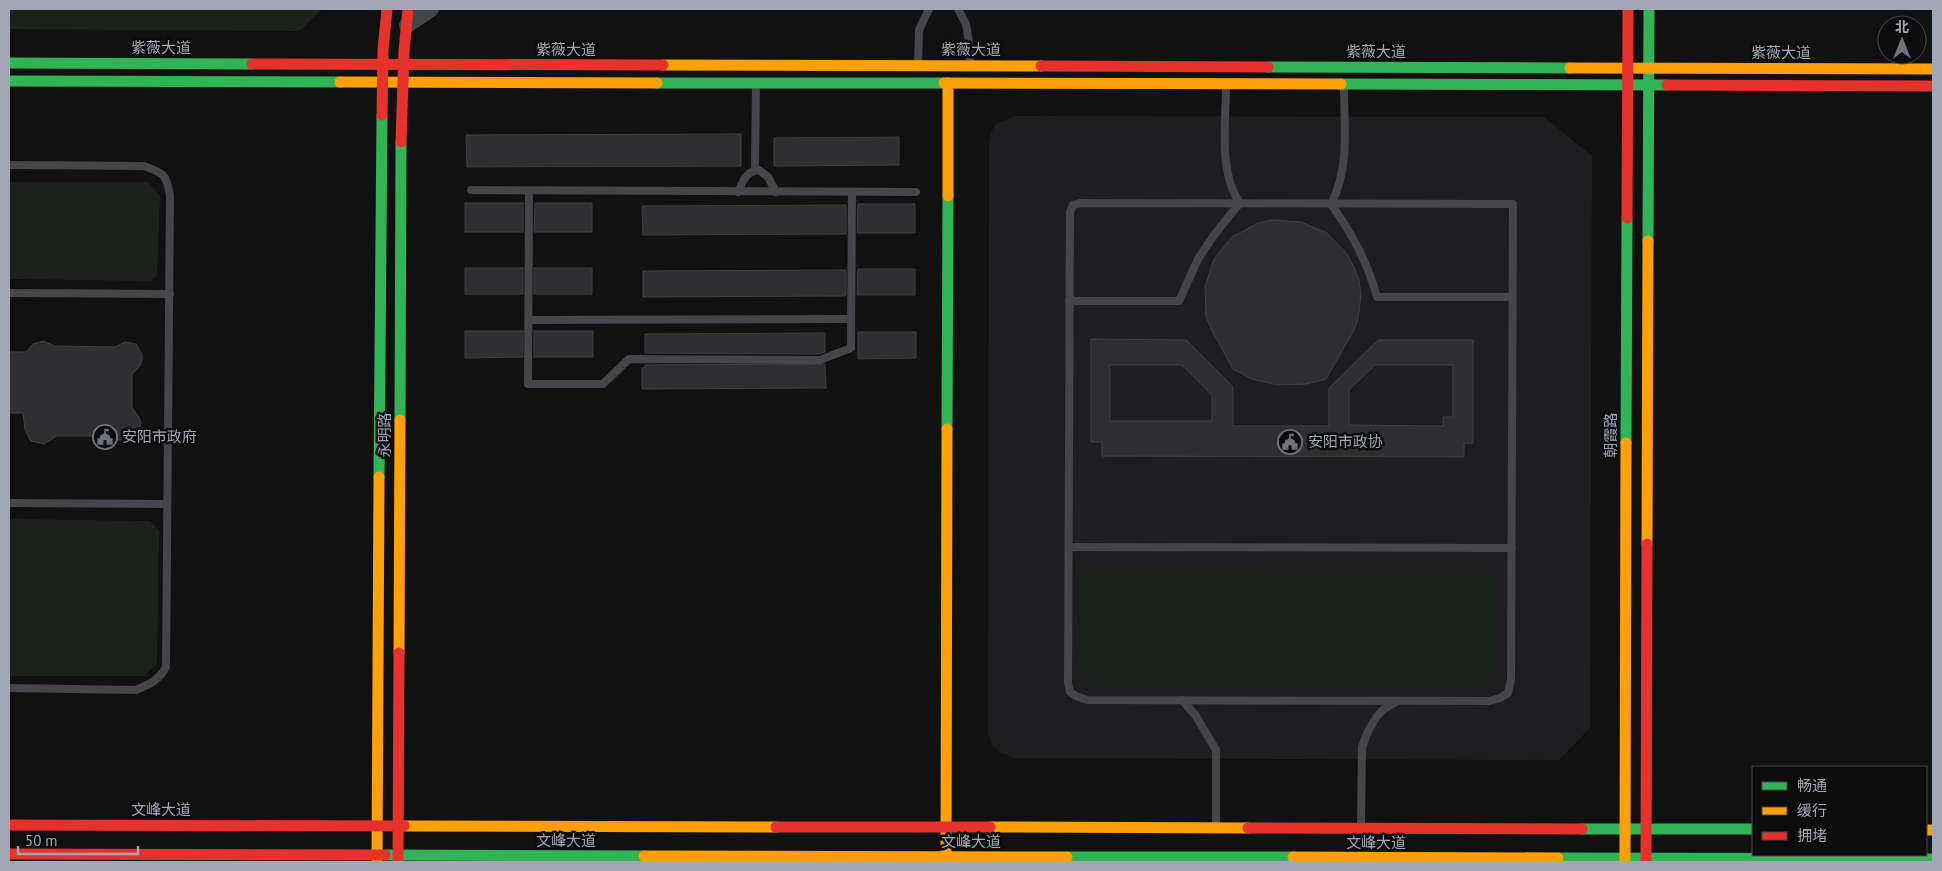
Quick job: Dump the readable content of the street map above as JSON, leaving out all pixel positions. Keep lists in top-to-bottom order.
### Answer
{
  "streets": {
    "street": [
      "紫薇大道",
      "永明路",
      "朝霞路",
      "文峰大道"
    ]
  },
  "crossings": [
    ["紫薇大道", "永明路"],
    ["紫薇大道", "朝霞路"],
    ["永明路", "文峰大道"],
    ["朝霞路", "文峰大道"]
  ],
  "places": {
    "public building": ["安阳市政府", "安阳市政协"]
  },
  "legend": ["畅通", "缓行", "拥堵"],
  "scale_bar": "50 m",
  "north": "top"
}
